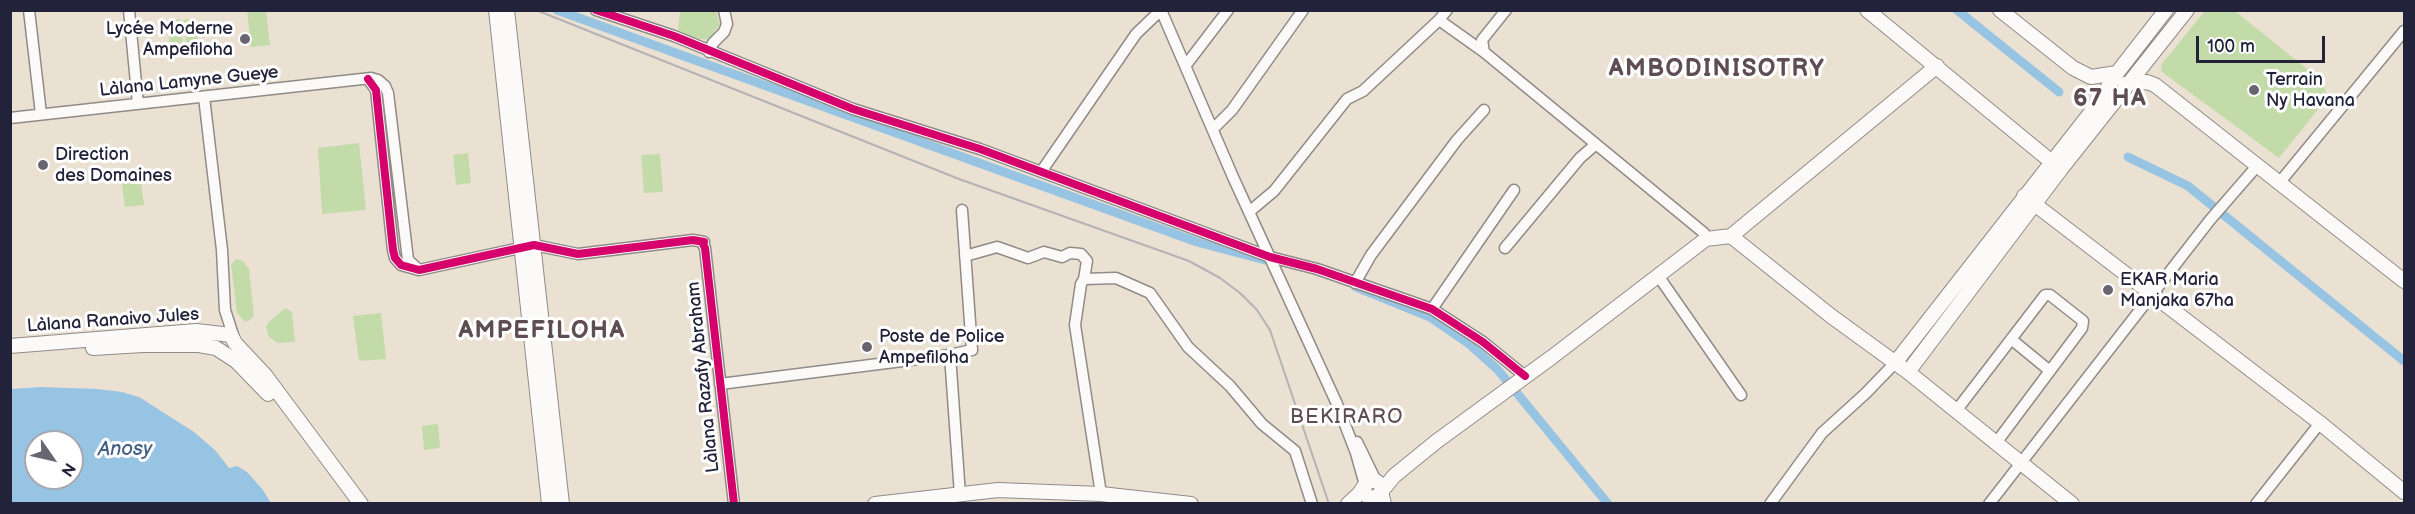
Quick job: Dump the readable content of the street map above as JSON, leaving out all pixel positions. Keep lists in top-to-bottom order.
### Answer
{
  "streets": {
    "main road": ["Làlana Ranaivo Jules"],
    "street": ["Làlana Lamyne Gueye", "Làlana Razafy Abraham"]
  },
  "districts": [
    "AMBODINISOTRY",
    "67 HA",
    "AMPEFILOHA",
    "BEKIRARO"
  ],
  "water": ["Anosy"],
  "places": [
    "Lycée Moderne Ampefiloha",
    "Terrain Ny Havana",
    "Direction des Domaines",
    "EKAR Maria Manjaka 67ha",
    "Poste de Police Ampefiloha"
  ],
  "scale_bar": "100 m",
  "north": "bottom right"
}
